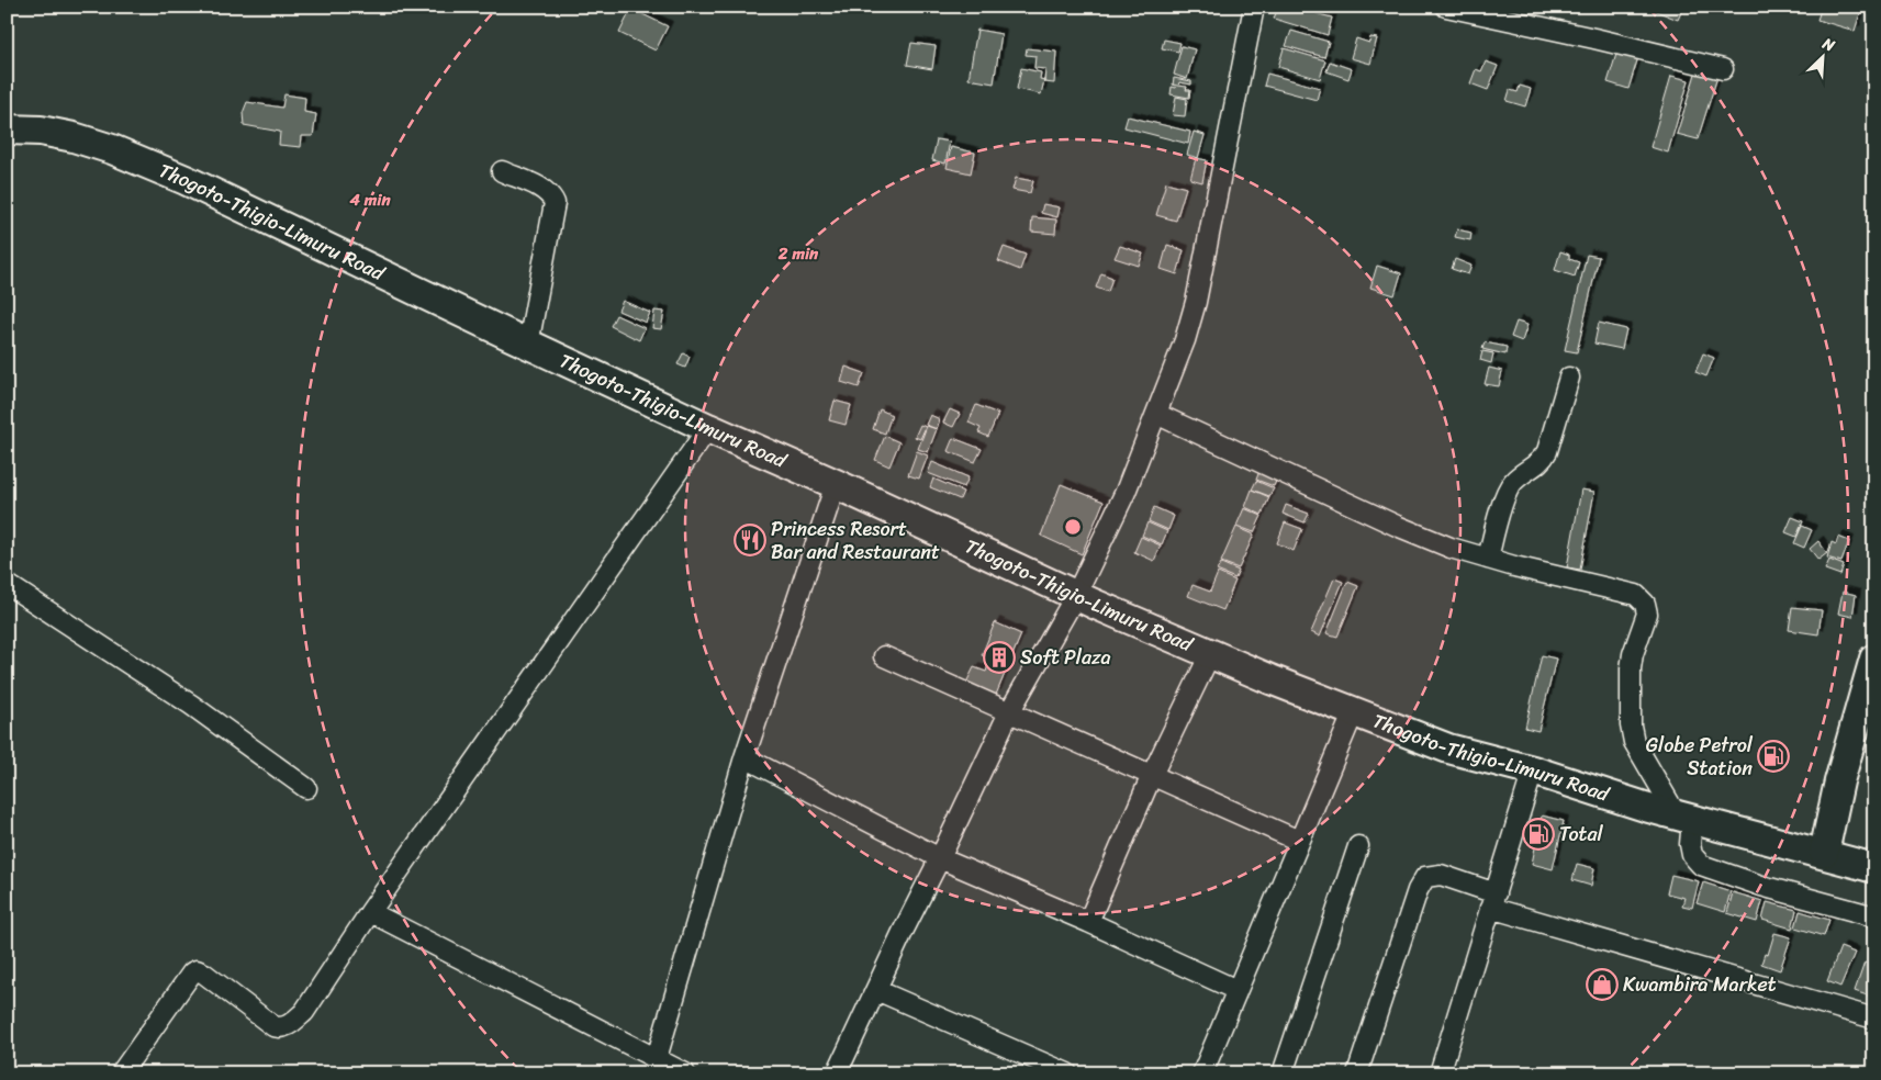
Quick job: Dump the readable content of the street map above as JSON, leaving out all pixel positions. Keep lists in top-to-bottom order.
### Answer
{
  "streets": {
    "highway": ["Thogoto-Thigio-Limuru Road"]
  },
  "places": {
    "restaurant": ["Princess Resort Bar and Restaurant"],
    "building": ["Soft Plaza"],
    "fuel station": ["Globe Petrol Station", "Total"],
    "shop": ["Kwambira Market"]
  },
  "north": "top right",
  "rings": ["4 min", "2 min"]
}
